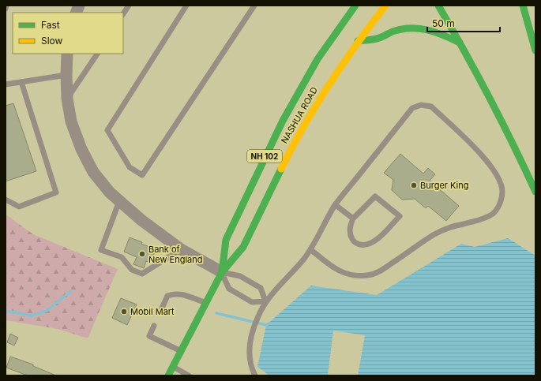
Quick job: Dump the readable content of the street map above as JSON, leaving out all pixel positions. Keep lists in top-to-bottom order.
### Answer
{
  "streets": {
    "main road": ["NASHUA ROAD", "NH 102"]
  },
  "places": ["Burger King", "Bank of New England", "Mobil Mart"],
  "legend": ["Fast", "Slow"],
  "scale_bar": "50 m"
}
